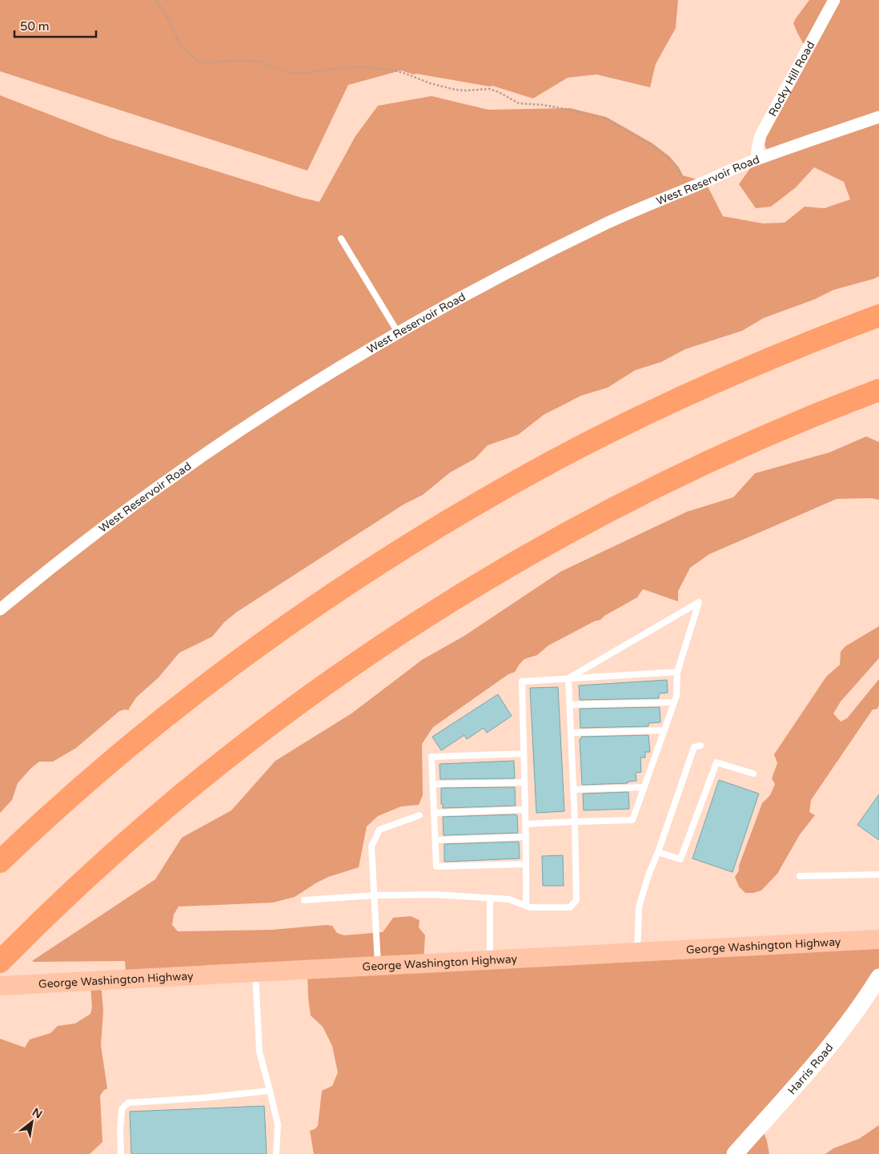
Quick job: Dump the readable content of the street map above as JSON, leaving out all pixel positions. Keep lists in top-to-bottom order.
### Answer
{
  "streets": {
    "main road": ["George Washington Highway"],
    "street": ["Rocky Hill Road", "West Reservoir Road", "Harris Road"]
  },
  "crossings": [
    ["Rocky Hill Road", "West Reservoir Road"]
  ],
  "scale_bar": "50 m",
  "north": "top right"
}
